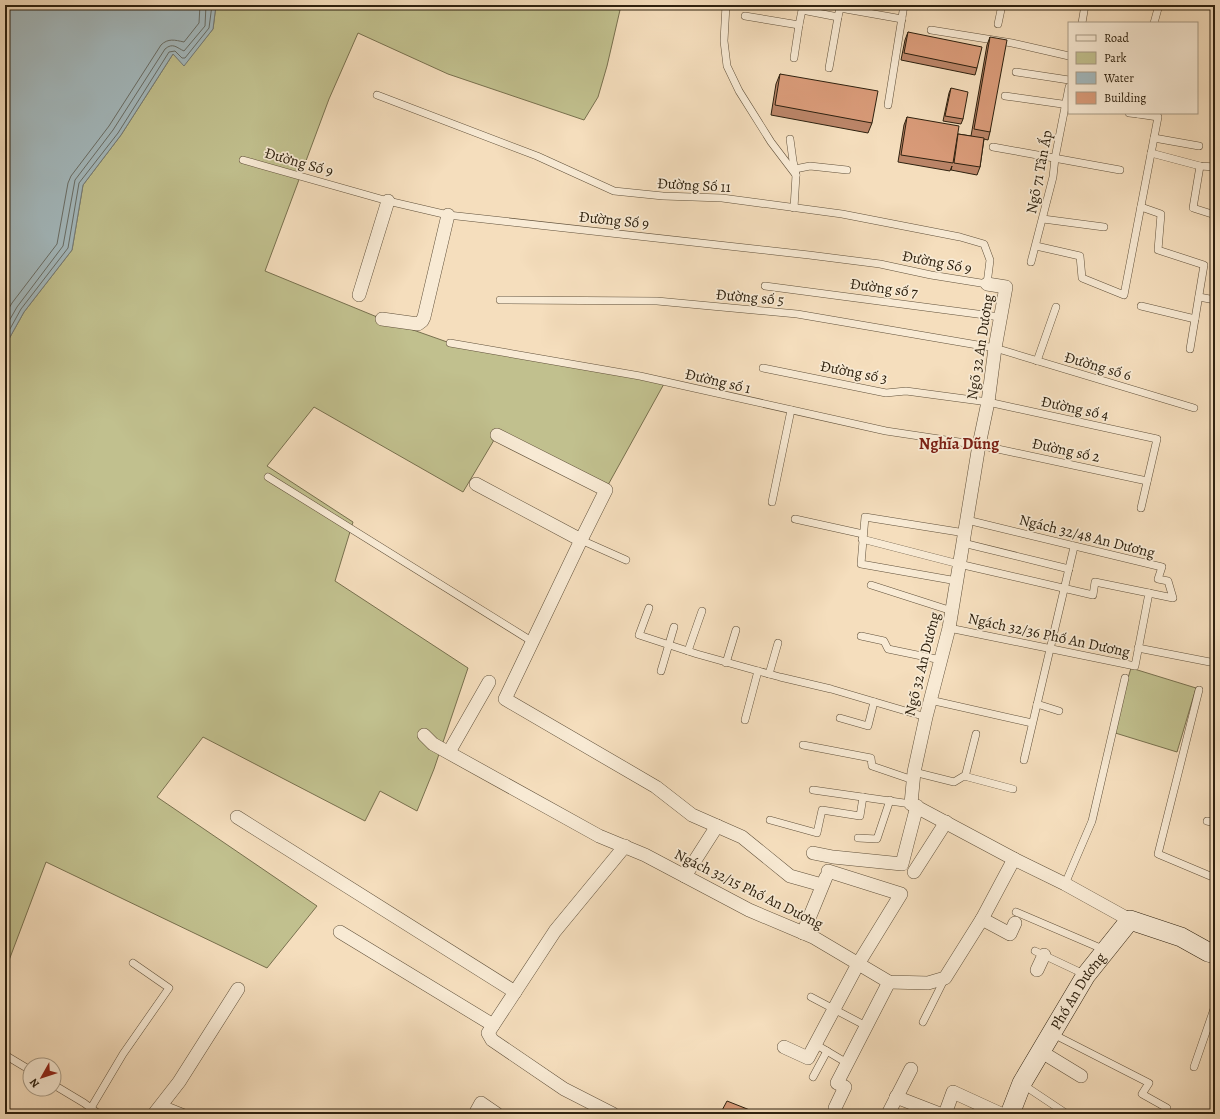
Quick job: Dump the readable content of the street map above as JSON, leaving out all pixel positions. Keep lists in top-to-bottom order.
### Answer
{
  "streets": {
    "street": ["Ngõ 32 An Dương", "Ngách 32/15 Phố An Dương", "Phố An Dương"],
    "lane": [
      "Đường Số 9",
      "Ngõ 71 Tân Ấp",
      "Đường Số 11",
      "Đường số 7",
      "Đường số 5",
      "Đường số 6",
      "Đường số 3",
      "Đường số 1",
      "Đường số 4",
      "Đường số 2",
      "Ngách 32/48 An Dương",
      "Ngách 32/36 Phố An Dương"
    ]
  },
  "crossings": [
    ["Đường Số 9", "Đường Số 11"],
    ["Đường Số 9", "Ngõ 32 An Dương"],
    ["Đường Số 11", "Ngõ 32 An Dương"],
    ["Đường số 7", "Ngõ 32 An Dương"],
    ["Đường số 5", "Ngõ 32 An Dương"],
    ["Đường số 5", "Đường số 6"],
    ["Ngõ 32 An Dương", "Đường số 6"],
    ["Ngõ 32 An Dương", "Đường số 3"],
    ["Ngõ 32 An Dương", "Đường số 1"],
    ["Ngõ 32 An Dương", "Đường số 4"],
    ["Ngõ 32 An Dương", "Đường số 2"],
    ["Ngõ 32 An Dương", "Ngách 32/48 An Dương"],
    ["Ngõ 32 An Dương", "Ngách 32/36 Phố An Dương"],
    ["Đường số 3", "Đường số 4"],
    ["Đường số 1", "Đường số 2"],
    ["Đường số 4", "Đường số 2"],
    ["Ngách 32/48 An Dương", "Ngách 32/36 Phố An Dương"]
  ],
  "districts": ["Nghĩa Dũng"],
  "legend": [
    "Road",
    "Park",
    "Water",
    "Building"
  ],
  "north": "bottom left"
}
